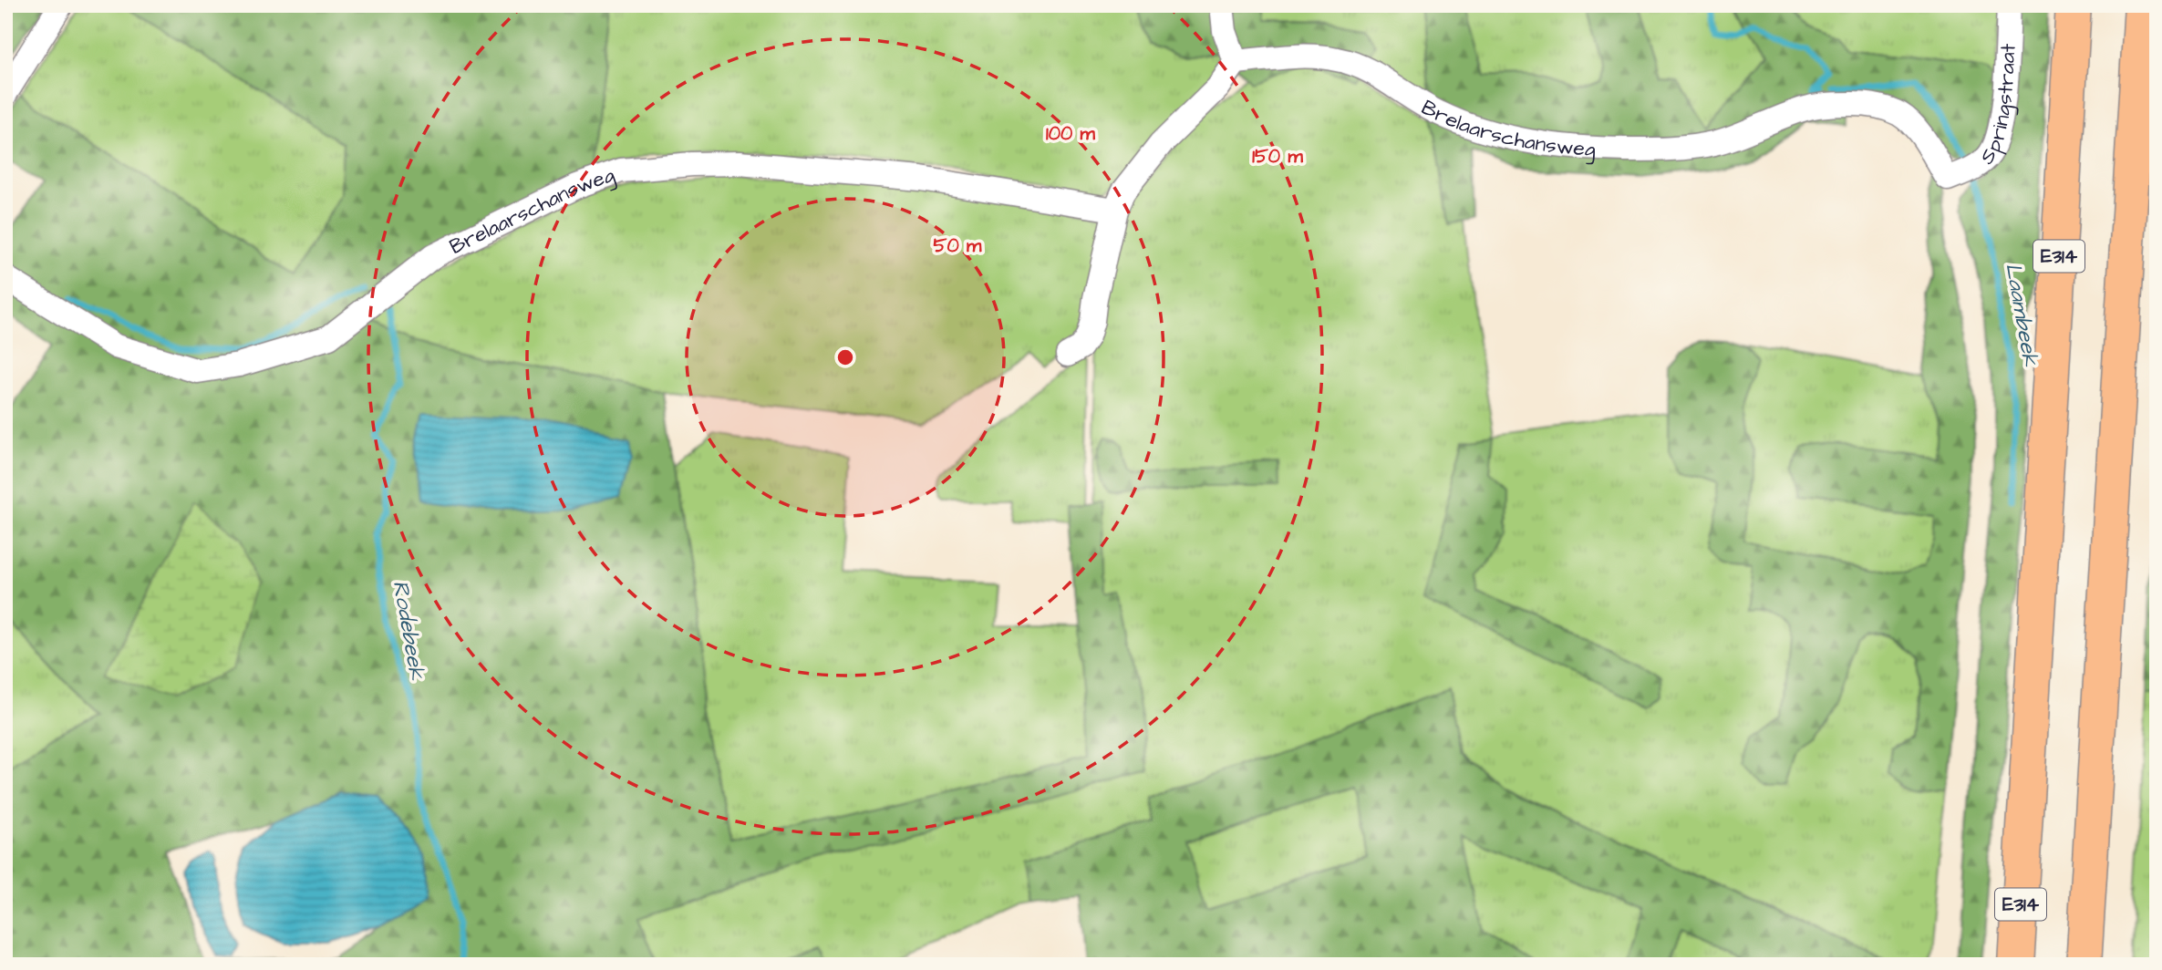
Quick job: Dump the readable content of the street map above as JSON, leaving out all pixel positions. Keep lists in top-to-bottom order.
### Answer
{
  "streets": {
    "highway": ["E314"],
    "street": ["Springstraat", "Brelaarschansweg"]
  },
  "crossings": [
    ["Springstraat", "Brelaarschansweg"]
  ],
  "water": ["Laambeek", "Rodebeek"],
  "rings": ["100 m", "150 m", "50 m"]
}
